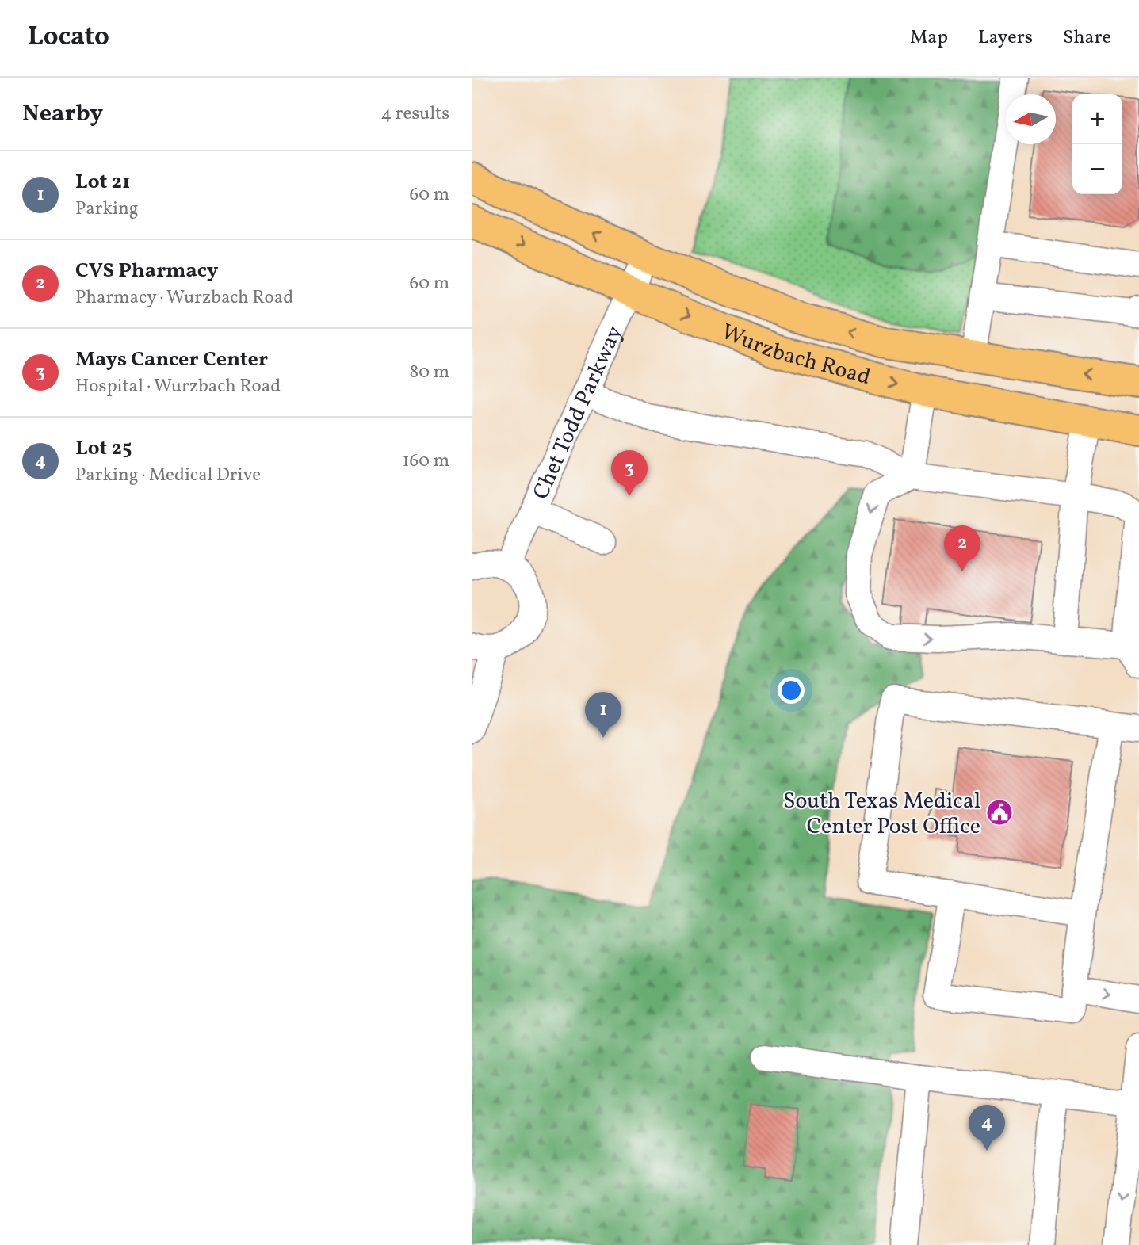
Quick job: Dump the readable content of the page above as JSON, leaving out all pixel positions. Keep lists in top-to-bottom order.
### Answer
{
  "streets": {
    "main road": ["Wurzbach Road"],
    "street": ["Chet Todd Parkway"]
  },
  "crossings": [
    ["Wurzbach Road", "Chet Todd Parkway"]
  ],
  "places": {
    "public building": ["South Texas Medical Center Post Office"]
  },
  "north": "left",
  "page": {
    "header": "Locato",
    "nav": ["Map", "Layers", "Share"],
    "heading": ["Nearby", "4 results"],
    "map_buttons": ["+", "−"],
    "list": [
      {
        "mark": "1",
        "name": "Lot 21",
        "note": "Parking",
        "value": "60 m"
      },
      {
        "mark": "2",
        "name": "CVS Pharmacy",
        "note": "Pharmacy · Wurzbach Road",
        "value": "60 m"
      },
      {
        "mark": "3",
        "name": "Mays Cancer Center",
        "note": "Hospital · Wurzbach Road",
        "value": "80 m"
      },
      {
        "mark": "4",
        "name": "Lot 25",
        "note": "Parking · Medical Drive",
        "value": "160 m"
      }
    ],
    "pins": [
      "3",
      "2",
      "1",
      "4"
    ]
  }
}
